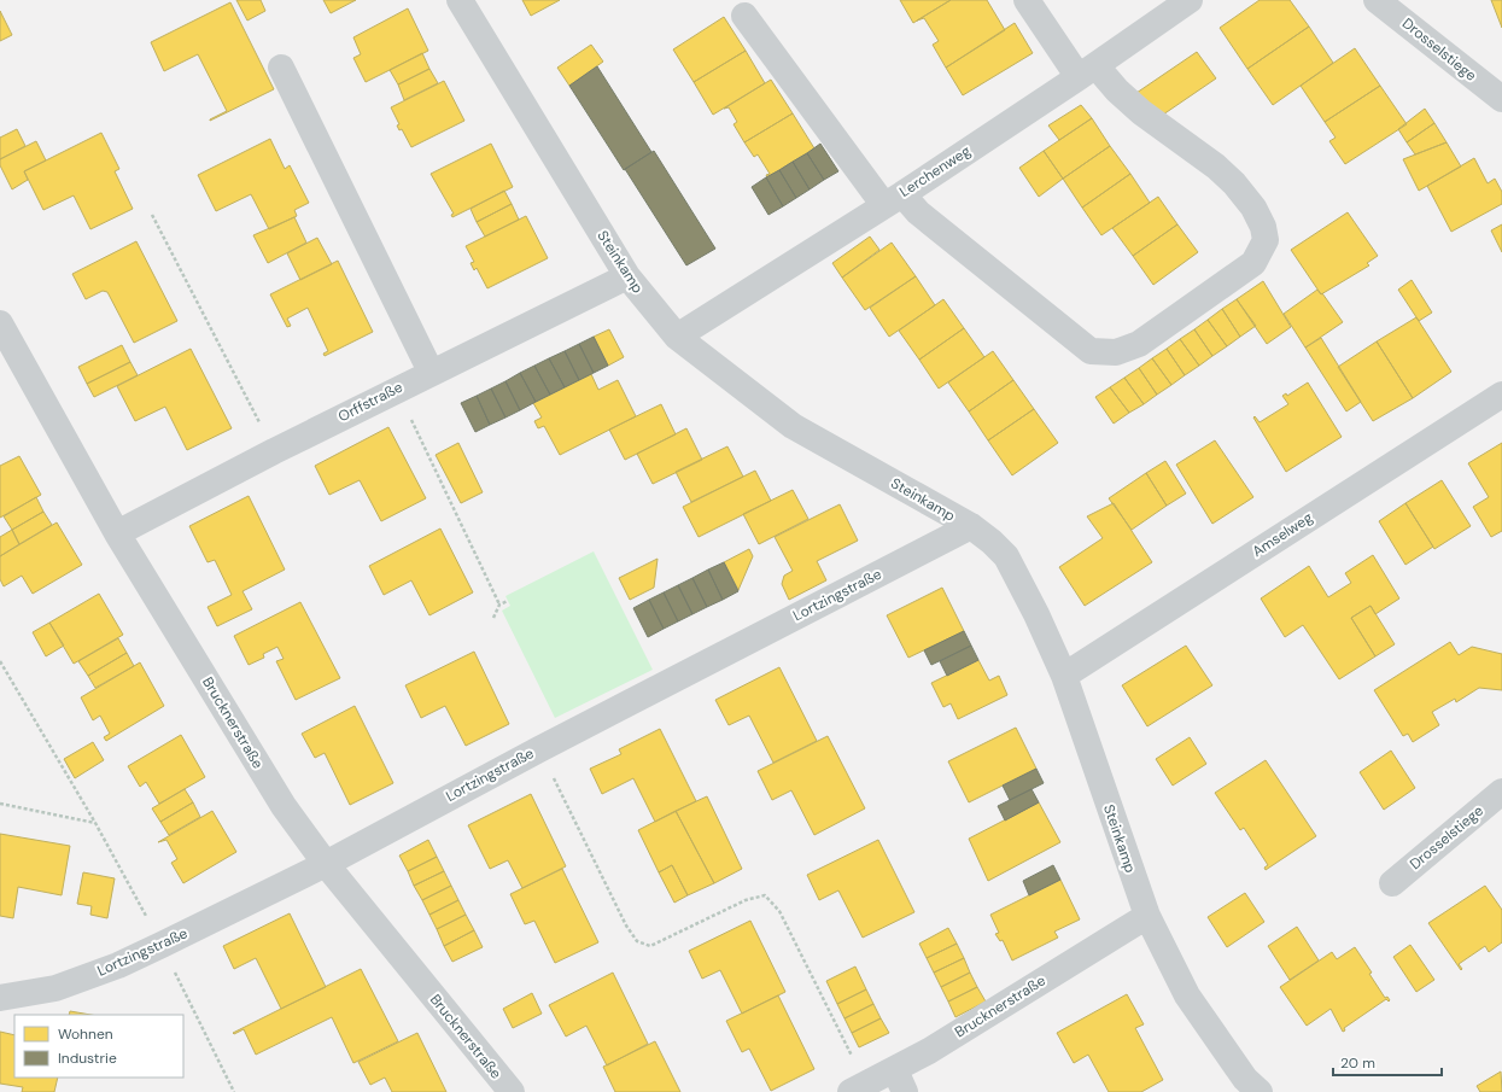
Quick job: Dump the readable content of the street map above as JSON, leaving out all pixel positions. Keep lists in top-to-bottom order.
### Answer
{
  "streets": {
    "street": [
      "Drosselstiege",
      "Lerchenweg",
      "Steinkamp",
      "Orffstraße",
      "Amselweg",
      "Lortzingstraße",
      "Brucknerstraße"
    ]
  },
  "crossings": [
    ["Lerchenweg", "Steinkamp"],
    ["Steinkamp", "Orffstraße"],
    ["Steinkamp", "Amselweg"],
    ["Steinkamp", "Lortzingstraße"],
    ["Steinkamp", "Brucknerstraße"],
    ["Orffstraße", "Brucknerstraße"],
    ["Lortzingstraße", "Brucknerstraße"]
  ],
  "legend": ["Wohnen", "Industrie"],
  "scale_bar": "20 m"
}
